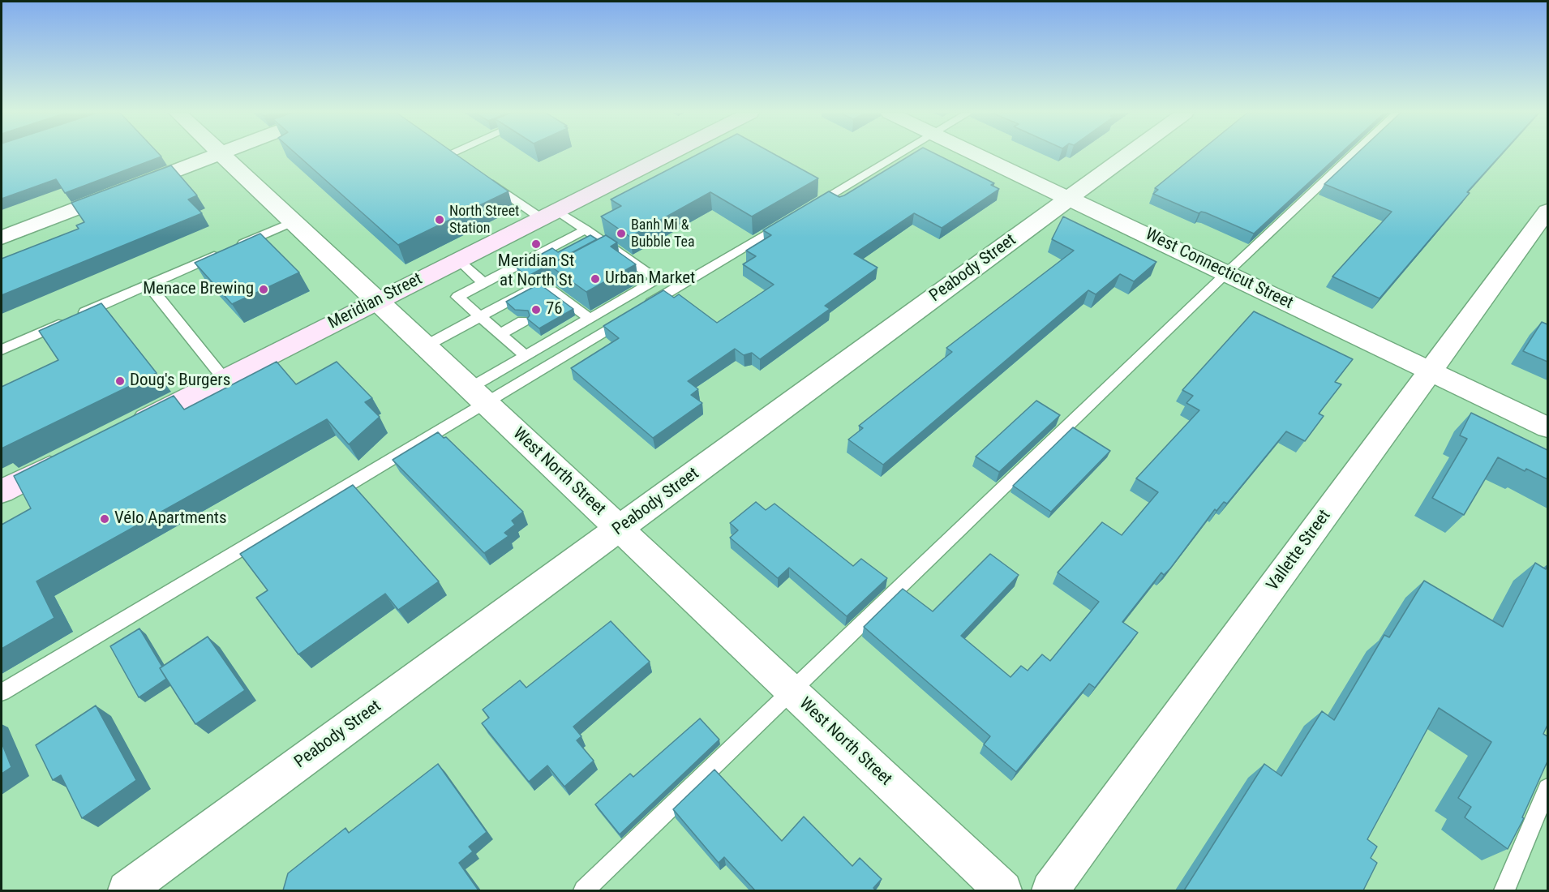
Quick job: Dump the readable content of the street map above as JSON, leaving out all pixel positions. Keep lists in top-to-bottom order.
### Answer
{
  "streets": {
    "street": [
      "Peabody Street",
      "West Connecticut Street",
      "Meridian Street",
      "West North Street",
      "Vallette Street"
    ]
  },
  "crossings": [
    ["Peabody Street", "West Connecticut Street"],
    ["Peabody Street", "West North Street"],
    ["West Connecticut Street", "Vallette Street"],
    ["Meridian Street", "West North Street"]
  ],
  "places": [
    "North Street Station",
    "Banh Mi & Bubble Tea",
    "Meridian St at North St",
    "Urban Market",
    "Menace Brewing",
    "76",
    "Doug's Burgers",
    "Vélo Apartments"
  ]
}
